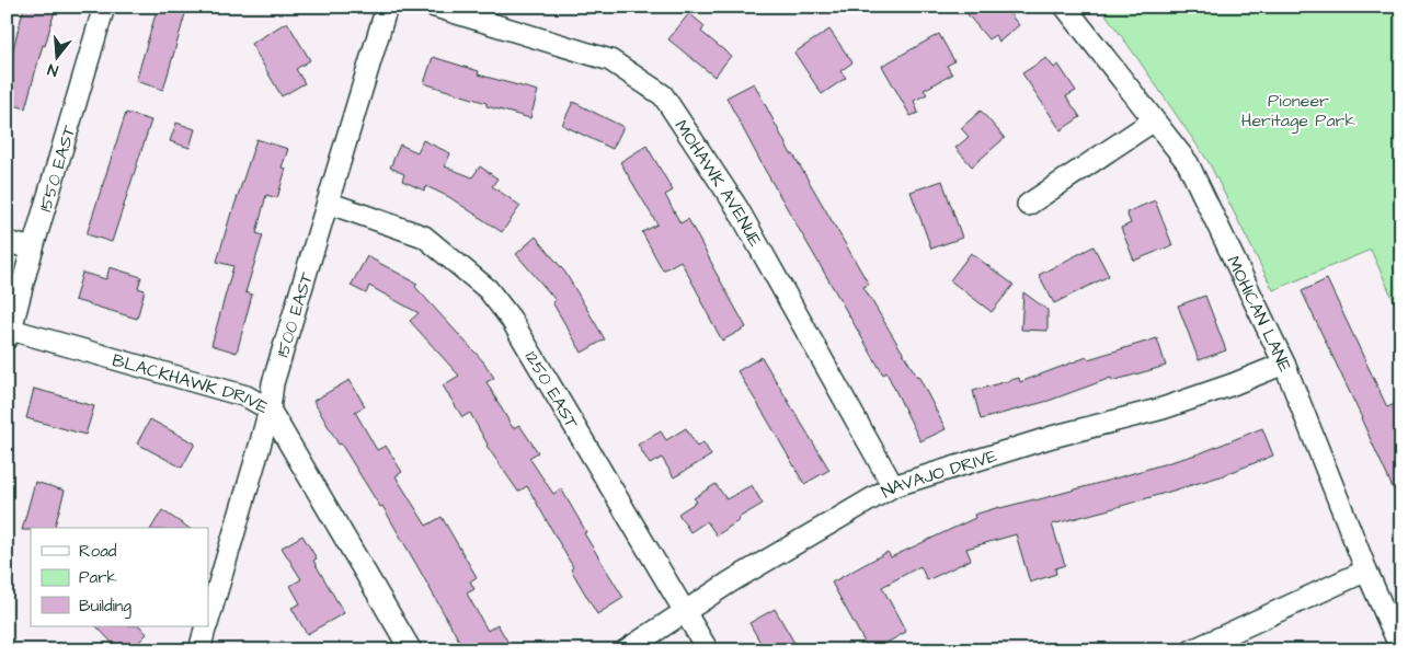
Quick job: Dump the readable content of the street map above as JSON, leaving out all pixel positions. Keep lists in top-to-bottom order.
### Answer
{
  "streets": {
    "street": [
      "1550 EAST",
      "MOHAWK AVENUE",
      "MOHICAN LANE",
      "1500 EAST",
      "BLACKHAWK DRIVE",
      "1250 EAST",
      "NAVAJO DRIVE"
    ]
  },
  "crossings": [
    ["1550 EAST", "BLACKHAWK DRIVE"],
    ["MOHAWK AVENUE", "NAVAJO DRIVE"],
    ["MOHICAN LANE", "NAVAJO DRIVE"],
    ["1500 EAST", "BLACKHAWK DRIVE"],
    ["1500 EAST", "1250 EAST"],
    ["1250 EAST", "NAVAJO DRIVE"]
  ],
  "parks": ["Pioneer Heritage Park"],
  "legend": ["Road", "Park", "Building"],
  "north": "bottom"
}
